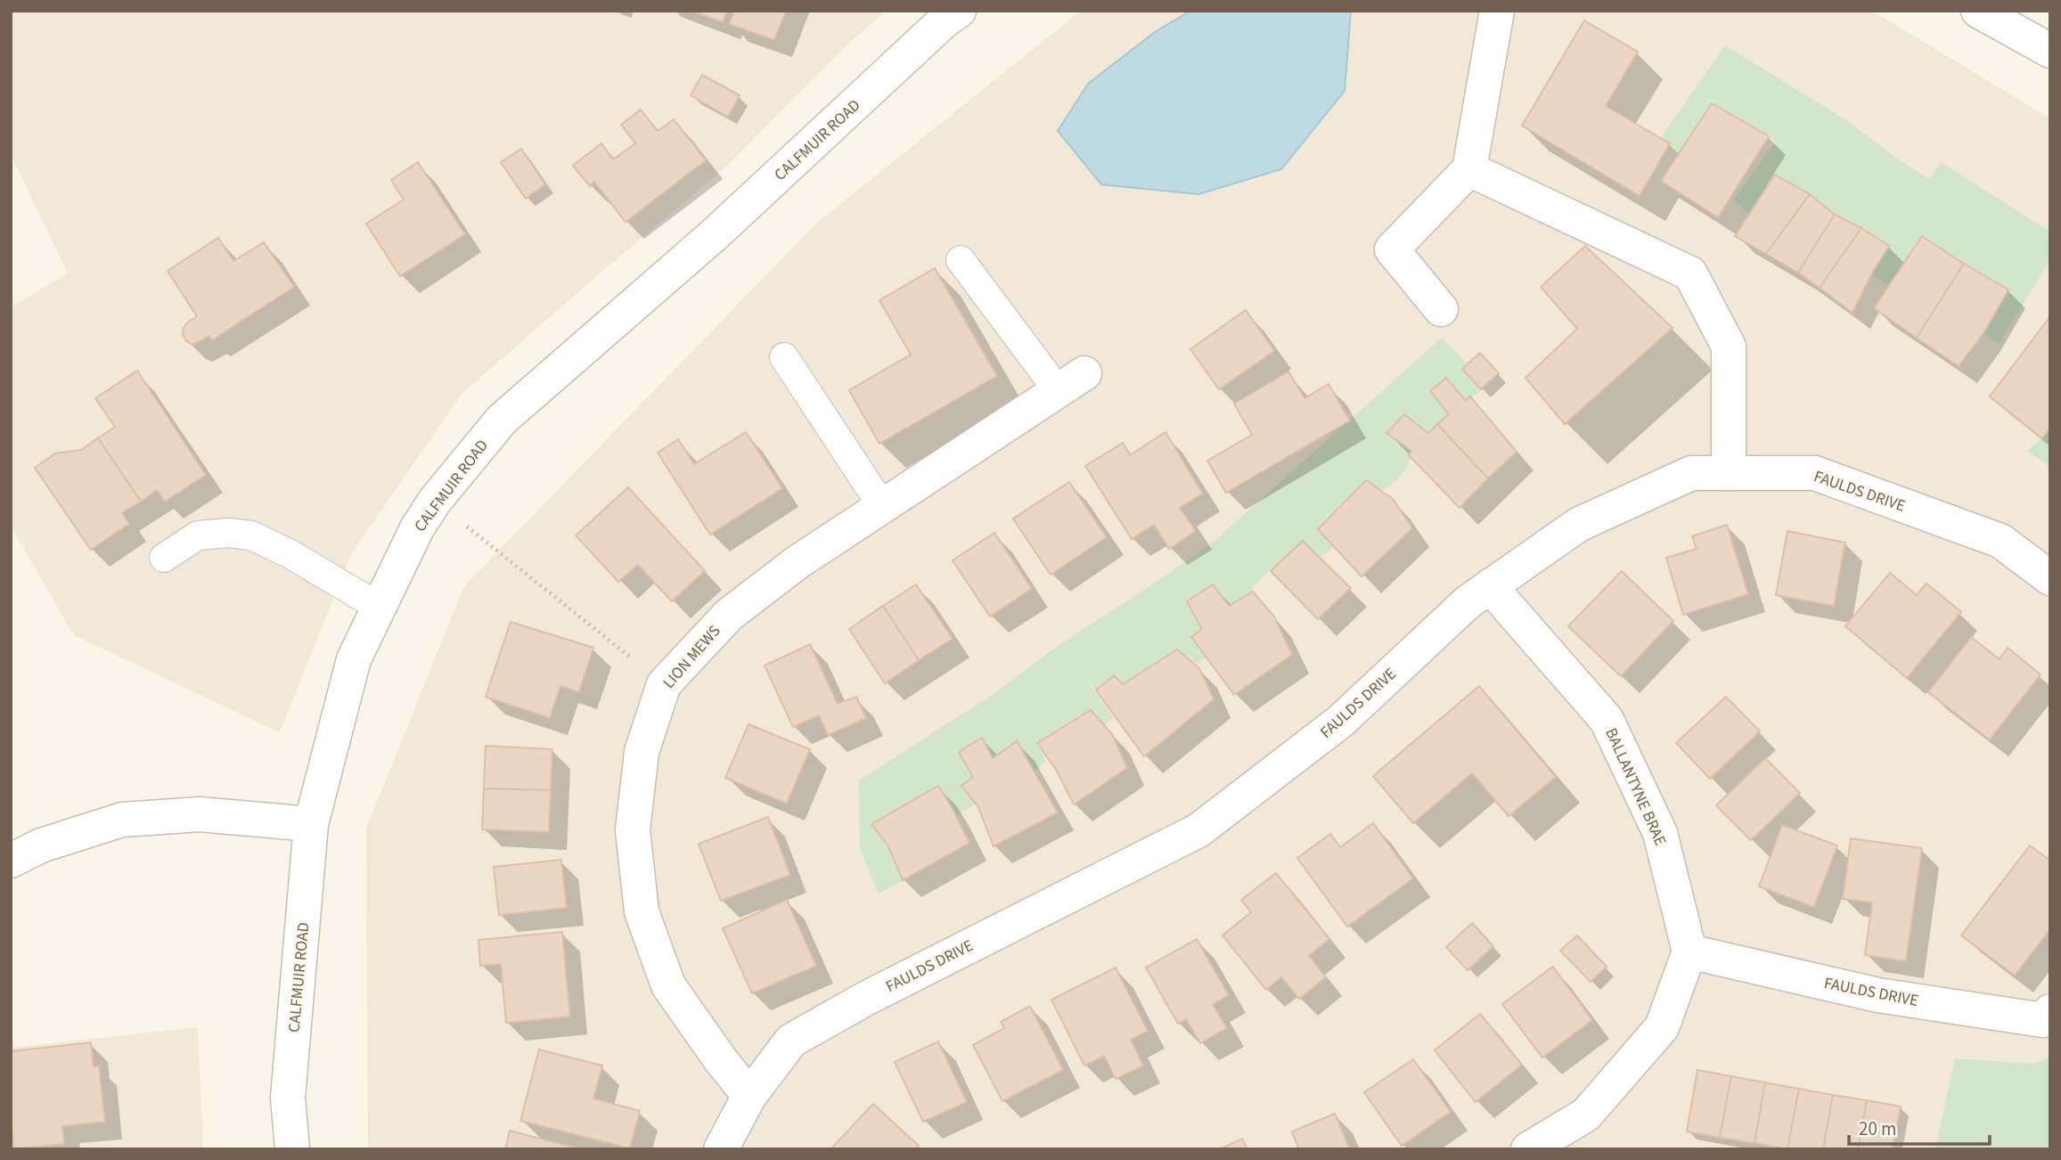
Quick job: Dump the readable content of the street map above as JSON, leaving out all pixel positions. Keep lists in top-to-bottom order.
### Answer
{
  "streets": {
    "street": [
      "CALFMUIR ROAD",
      "FAULDS DRIVE",
      "LION MEWS",
      "BALLANTYNE BRAE"
    ]
  },
  "crossings": [
    ["FAULDS DRIVE", "LION MEWS"],
    ["FAULDS DRIVE", "BALLANTYNE BRAE"]
  ],
  "scale_bar": "20 m"
}
